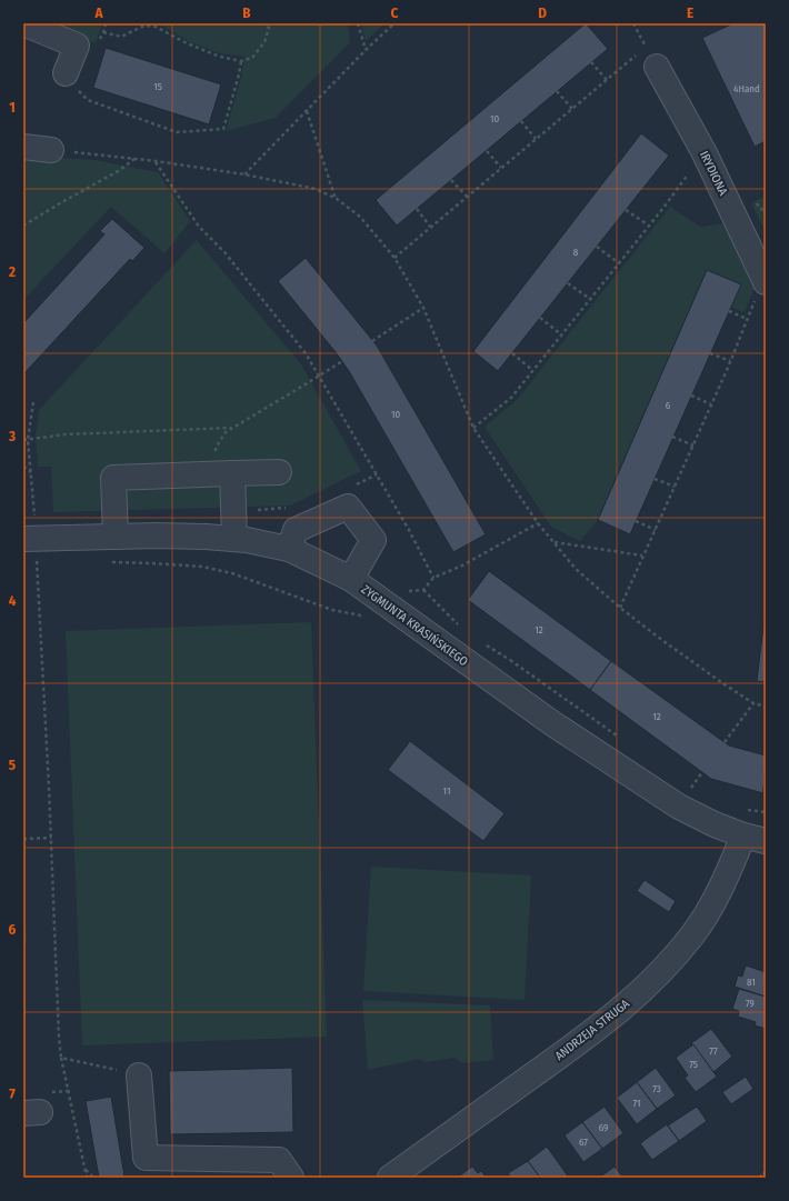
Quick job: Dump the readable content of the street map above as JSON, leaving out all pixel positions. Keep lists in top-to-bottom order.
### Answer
{
  "streets": {
    "street": ["IRYDIONA", "ZYGMUNTA KRASIŃSKIEGO", "ANDRZEJA STRUGA"]
  },
  "crossings": [
    ["ZYGMUNTA KRASIŃSKIEGO", "ANDRZEJA STRUGA"]
  ],
  "house_numbers": [
    "15",
    "4Hand",
    "10",
    "8",
    "6",
    "10",
    "12",
    "12",
    "11",
    "81",
    "79",
    "77",
    "75",
    "73",
    "71",
    "69",
    "67"
  ],
  "grid": {
    "columns": [
      "A",
      "B",
      "C",
      "D",
      "E"
    ],
    "rows": [
      "1",
      "2",
      "3",
      "4",
      "5",
      "6",
      "7"
    ]
  }
}
